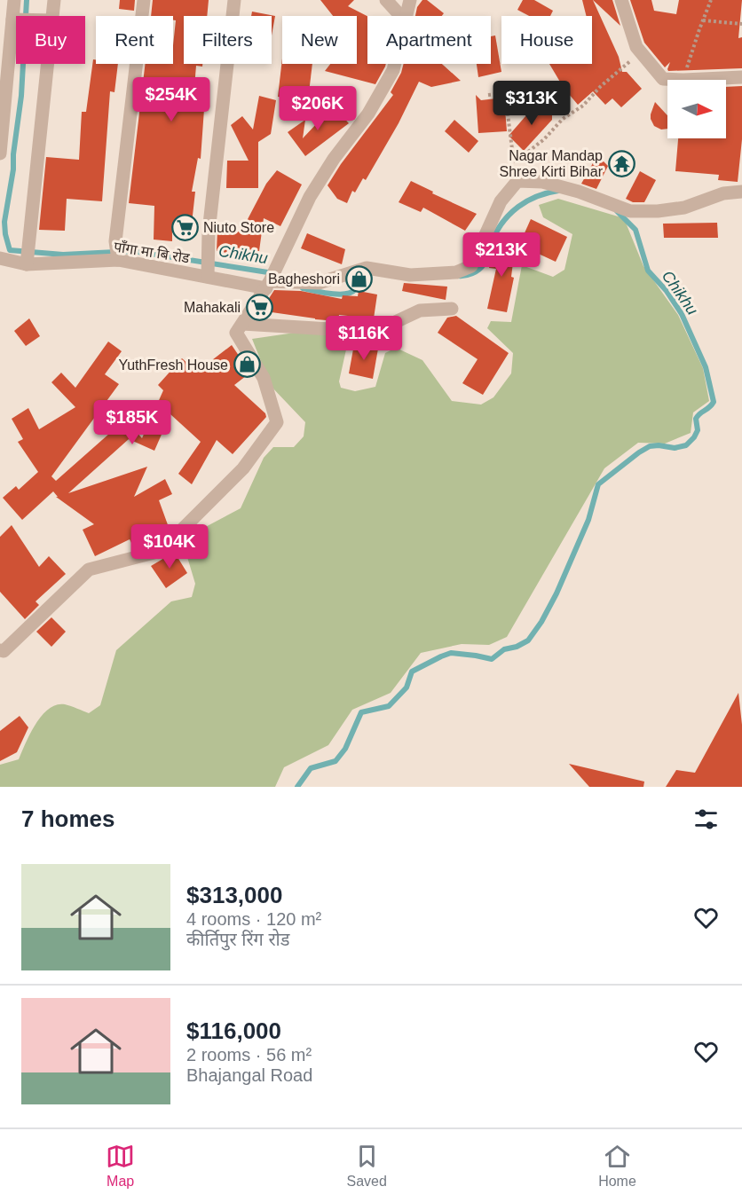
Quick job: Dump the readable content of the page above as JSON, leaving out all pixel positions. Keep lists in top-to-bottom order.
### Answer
{
  "streets": {
    "street": ["पाँगा मा बि रोड"]
  },
  "water": ["Chikhu"],
  "places": {
    "temple": ["Nagar Mandap Shree Kirti Bihar"],
    "supermarket": ["Niuto Store", "Mahakali"],
    "shop": ["Bagheshori", "YuthFresh House"]
  },
  "north": "right",
  "page": {
    "chip": [
      "Buy",
      "Rent",
      "Filters",
      "New",
      "Apartment",
      "House"
    ],
    "price": [
      "$254K",
      "$313K",
      "$206K",
      "$213K",
      "$116K",
      "$185K",
      "$104K"
    ],
    "heading": "7 homes",
    "list": [
      {
        "name": "$313,000",
        "note": "4 rooms · 120 m² · कीर्तिपुर रिंग रोड"
      },
      {
        "name": "$116,000",
        "note": "2 rooms · 56 m² · Bhajangal Road"
      }
    ],
    "tabs": ["Map", "Saved", "Home"]
  }
}
